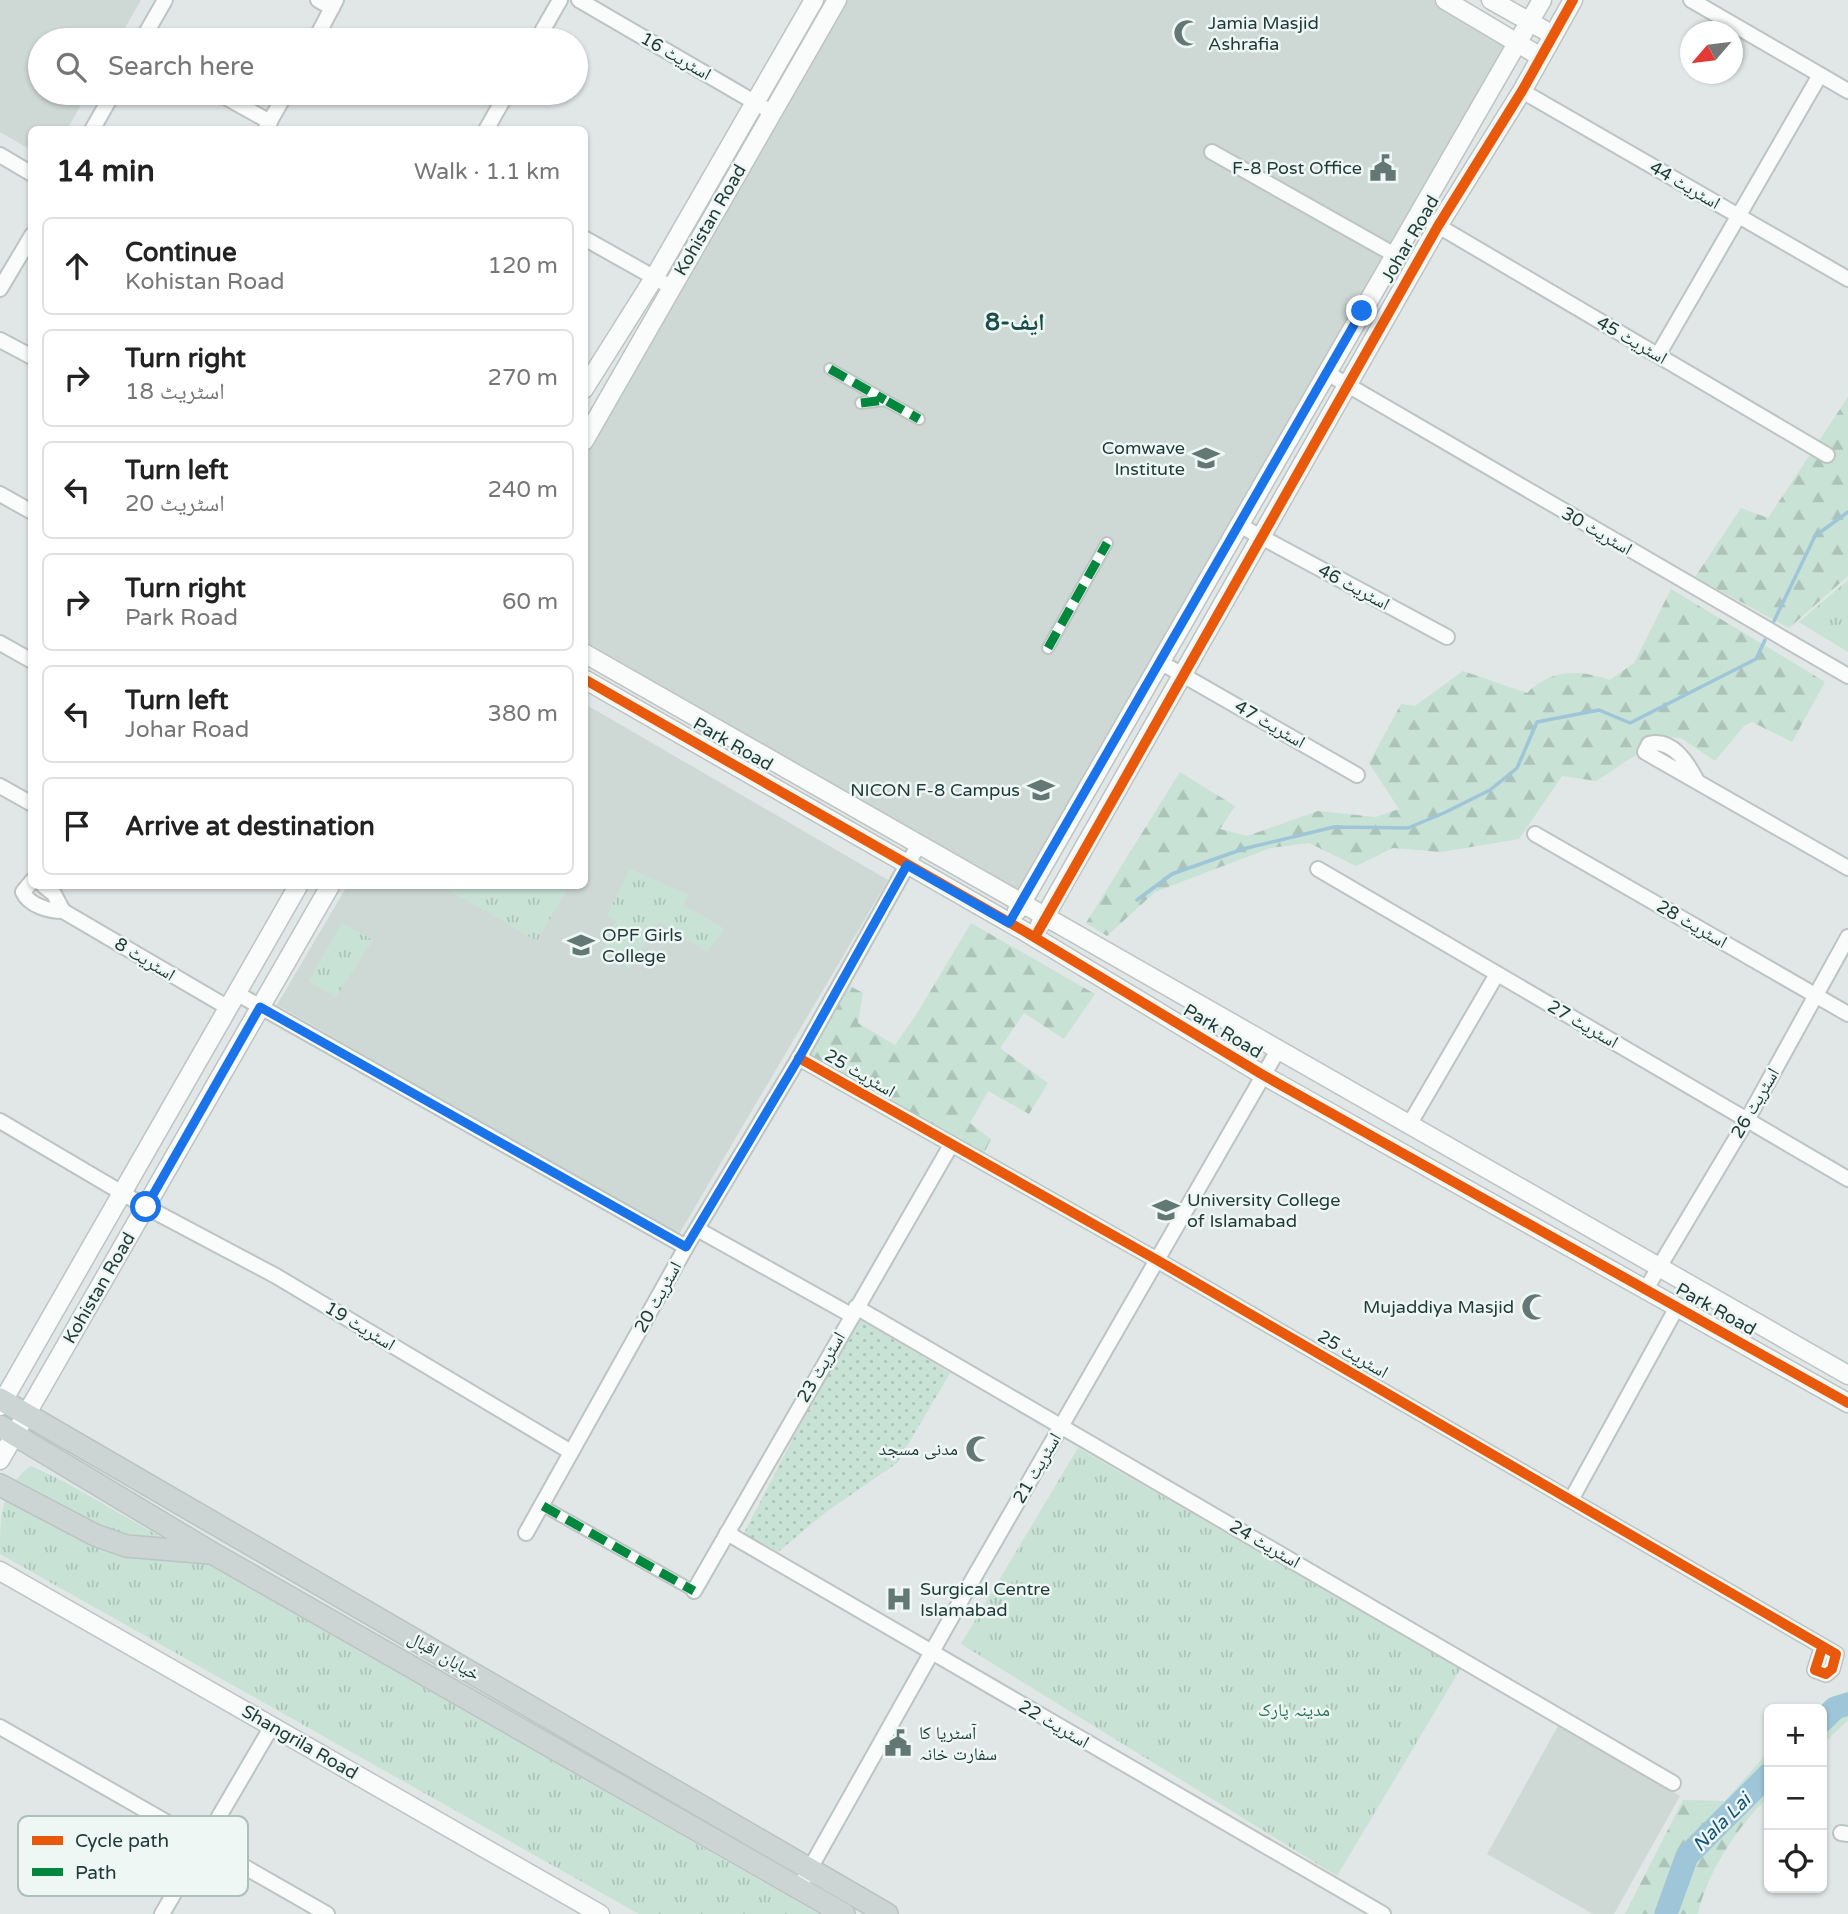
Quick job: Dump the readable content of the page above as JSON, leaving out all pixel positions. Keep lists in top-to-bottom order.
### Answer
{
  "streets": {
    "main road": ["خیابان اقبال"],
    "street": [
      "اسٹریٹ 16",
      "اسٹریٹ 44",
      "Kohistan Road",
      "Johar Road",
      "اسٹریٹ 45",
      "اسٹریٹ 30",
      "اسٹریٹ 46",
      "اسٹریٹ 47",
      "Park Road",
      "اسٹریٹ 28",
      "اسٹریٹ 8",
      "اسٹریٹ 27",
      "اسٹریٹ 25",
      "اسٹریٹ 26",
      "اسٹریٹ 20",
      "اسٹریٹ 19",
      "اسٹریٹ 23",
      "اسٹریٹ 21",
      "اسٹریٹ 24",
      "اسٹریٹ 22",
      "Shangrila Road"
    ]
  },
  "crossings": [
    ["اسٹریٹ 16", "Kohistan Road"],
    ["اسٹریٹ 44", "Johar Road"],
    ["Kohistan Road", "اسٹریٹ 8"],
    ["Kohistan Road", "اسٹریٹ 19"],
    ["Kohistan Road", "خیابان اقبال"],
    ["Johar Road", "اسٹریٹ 45"],
    ["Johar Road", "اسٹریٹ 30"],
    ["Johar Road", "اسٹریٹ 46"],
    ["Johar Road", "اسٹریٹ 47"],
    ["Johar Road", "Park Road"],
    ["Park Road", "اسٹریٹ 26"],
    ["Park Road", "اسٹریٹ 20"],
    ["Park Road", "اسٹریٹ 21"],
    ["اسٹریٹ 28", "اسٹریٹ 26"],
    ["اسٹریٹ 8", "اسٹریٹ 20"],
    ["اسٹریٹ 27", "اسٹریٹ 26"],
    ["اسٹریٹ 25", "اسٹریٹ 20"],
    ["اسٹریٹ 25", "اسٹریٹ 23"],
    ["اسٹریٹ 25", "اسٹریٹ 21"],
    ["اسٹریٹ 20", "اسٹریٹ 19"],
    ["اسٹریٹ 20", "اسٹریٹ 24"],
    ["اسٹریٹ 23", "اسٹریٹ 24"],
    ["اسٹریٹ 23", "اسٹریٹ 22"],
    ["اسٹریٹ 21", "اسٹریٹ 24"],
    ["اسٹریٹ 21", "خیابان اقبال"],
    ["اسٹریٹ 21", "اسٹریٹ 22"]
  ],
  "districts": ["ایف-8"],
  "water": ["Nala Lai"],
  "parks": ["مدینہ پارک"],
  "places": {
    "mosque": ["Jamia Masjid Ashrafia", "Mujaddiya Masjid", "مدنی مسجد"],
    "public building": ["F-8 Post Office", "آسٹریا کا سفارت خانہ"],
    "school or university": [
      "Comwave Institute",
      "NICON F-8 Campus",
      "OPF Girls College",
      "University College of Islamabad"
    ],
    "hospital": ["Surgical Centre Islamabad"]
  },
  "legend": ["Cycle path", "Path"],
  "north": "bottom left",
  "page": {
    "search": "Search here",
    "heading": ["14 min", "Walk · 1.1 km"],
    "list": [
      ["Continue", "Kohistan Road", "120 m"],
      ["Turn right", "اسٹریٹ 18", "270 m"],
      ["Turn left", "اسٹریٹ 20", "240 m"],
      ["Turn right", "Park Road", "60 m"],
      ["Turn left", "Johar Road", "380 m"],
      "Arrive at destination"
    ],
    "map_buttons": ["+", "−"]
  }
}
